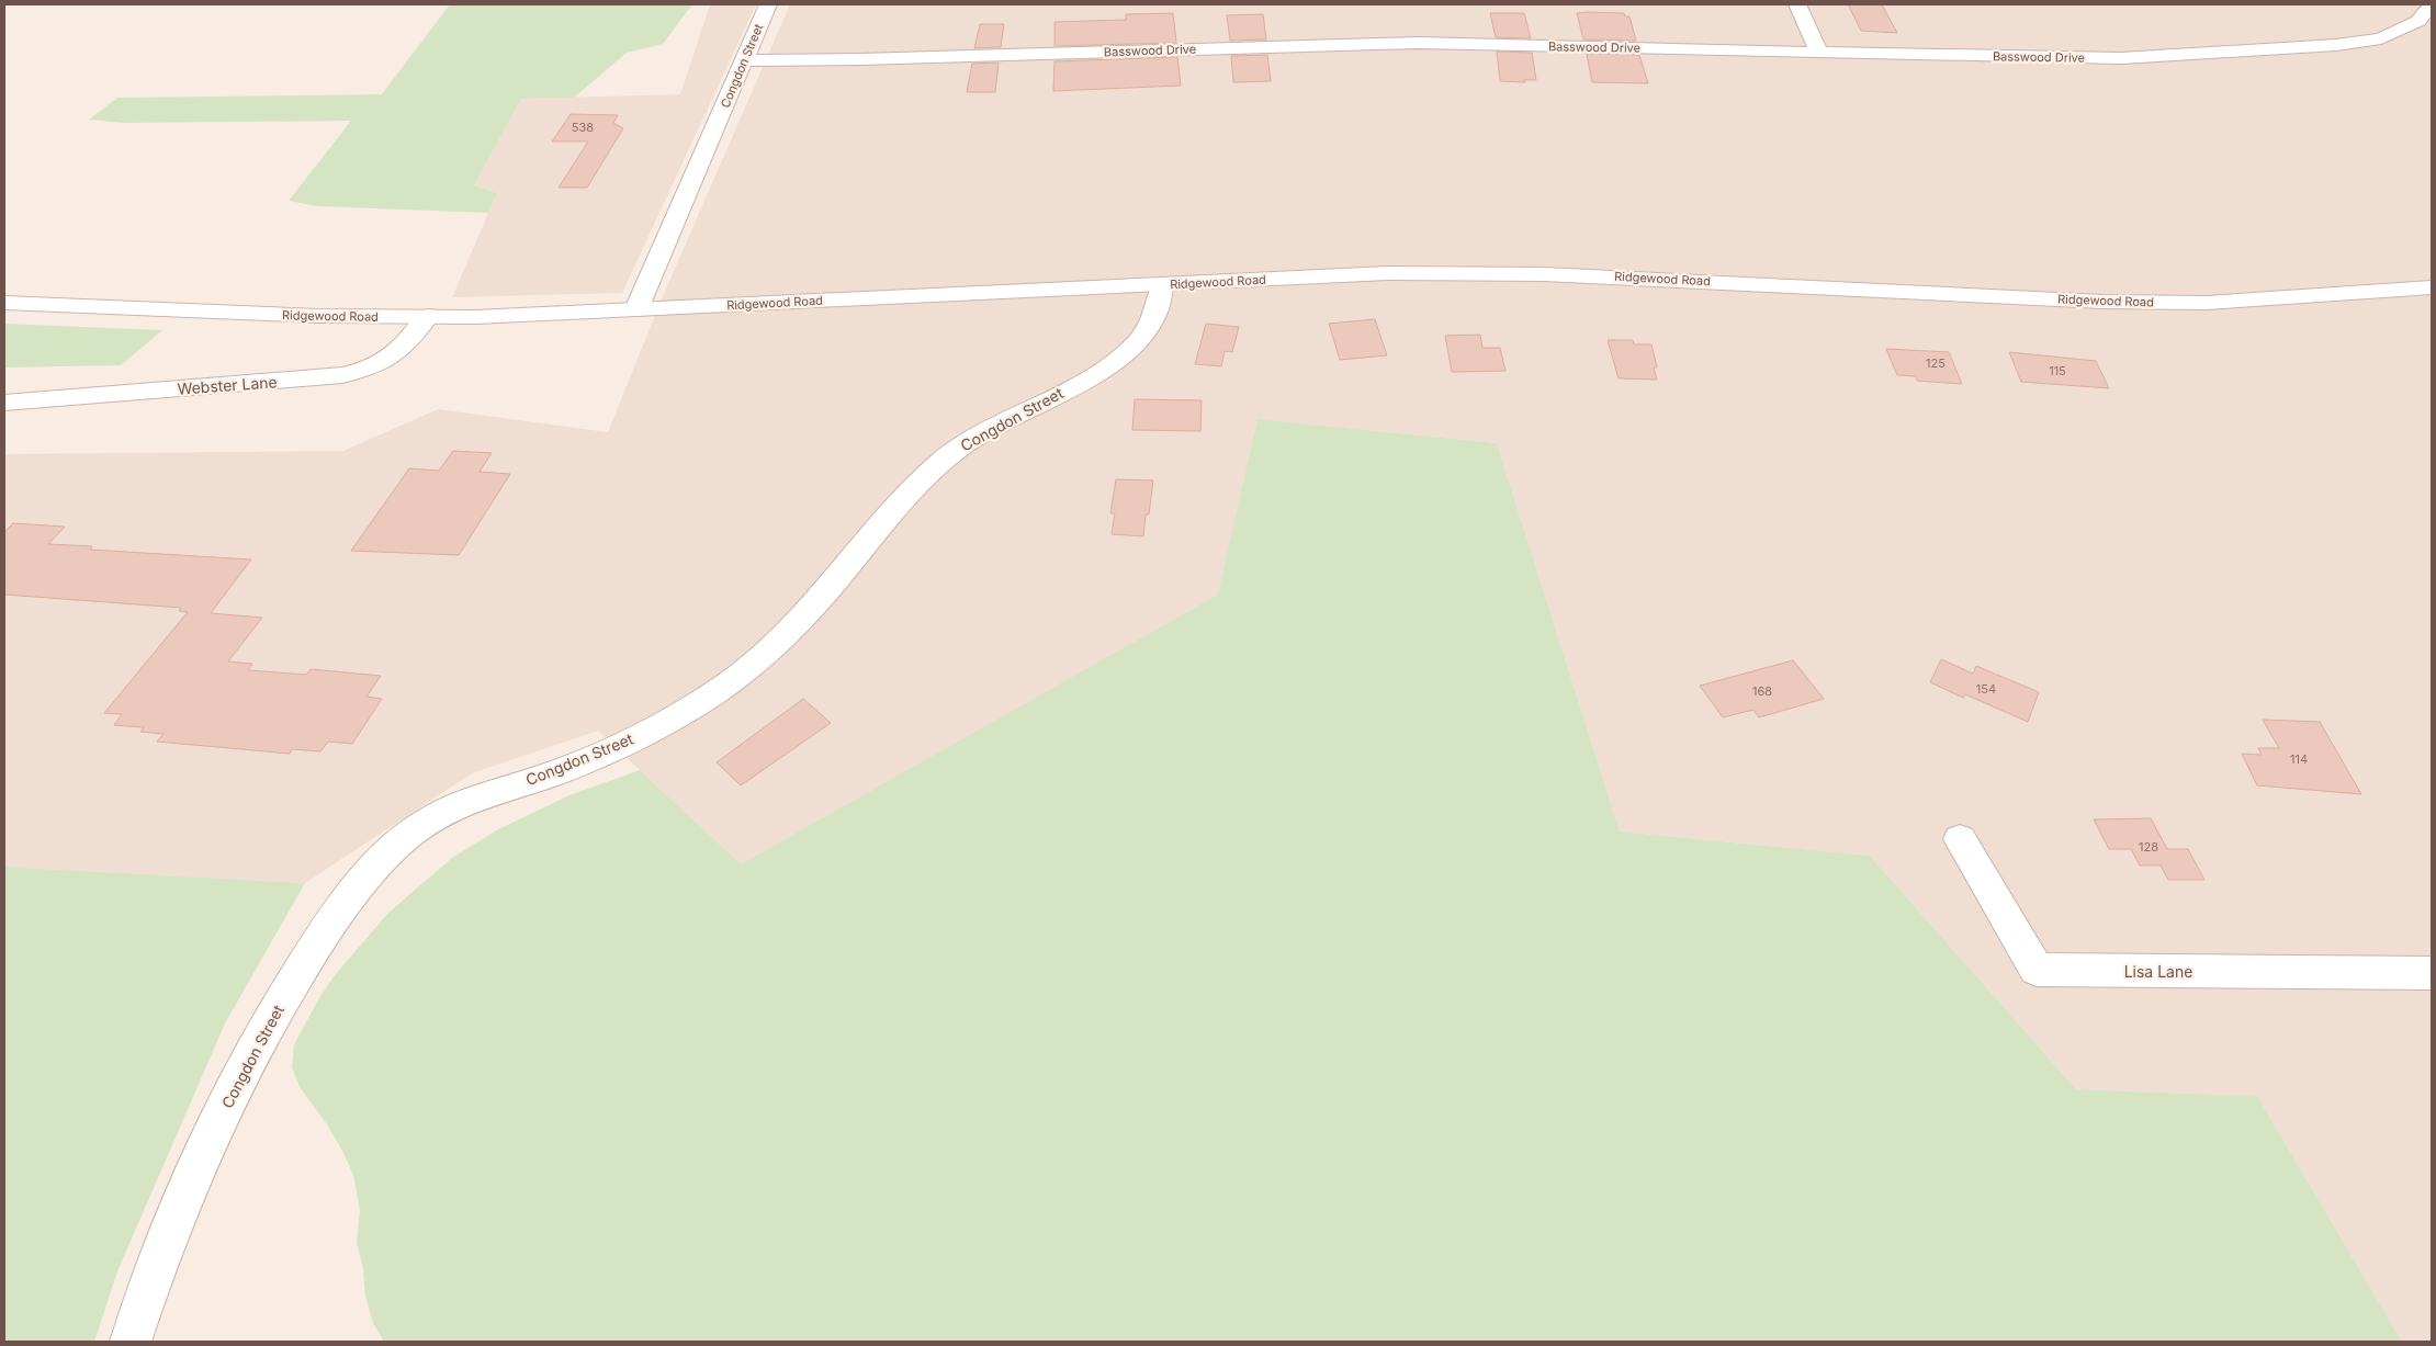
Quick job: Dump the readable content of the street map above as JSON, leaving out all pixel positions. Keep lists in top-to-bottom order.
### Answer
{
  "streets": {
    "street": [
      "Basswood Drive",
      "Congdon Street",
      "Ridgewood Road",
      "Webster Lane",
      "Lisa Lane"
    ]
  },
  "crossings": [
    ["Basswood Drive", "Congdon Street"],
    ["Congdon Street", "Ridgewood Road"],
    ["Ridgewood Road", "Webster Lane"]
  ],
  "house_numbers": [
    "538",
    "125",
    "115",
    "154",
    "168",
    "114",
    "128"
  ]
}
